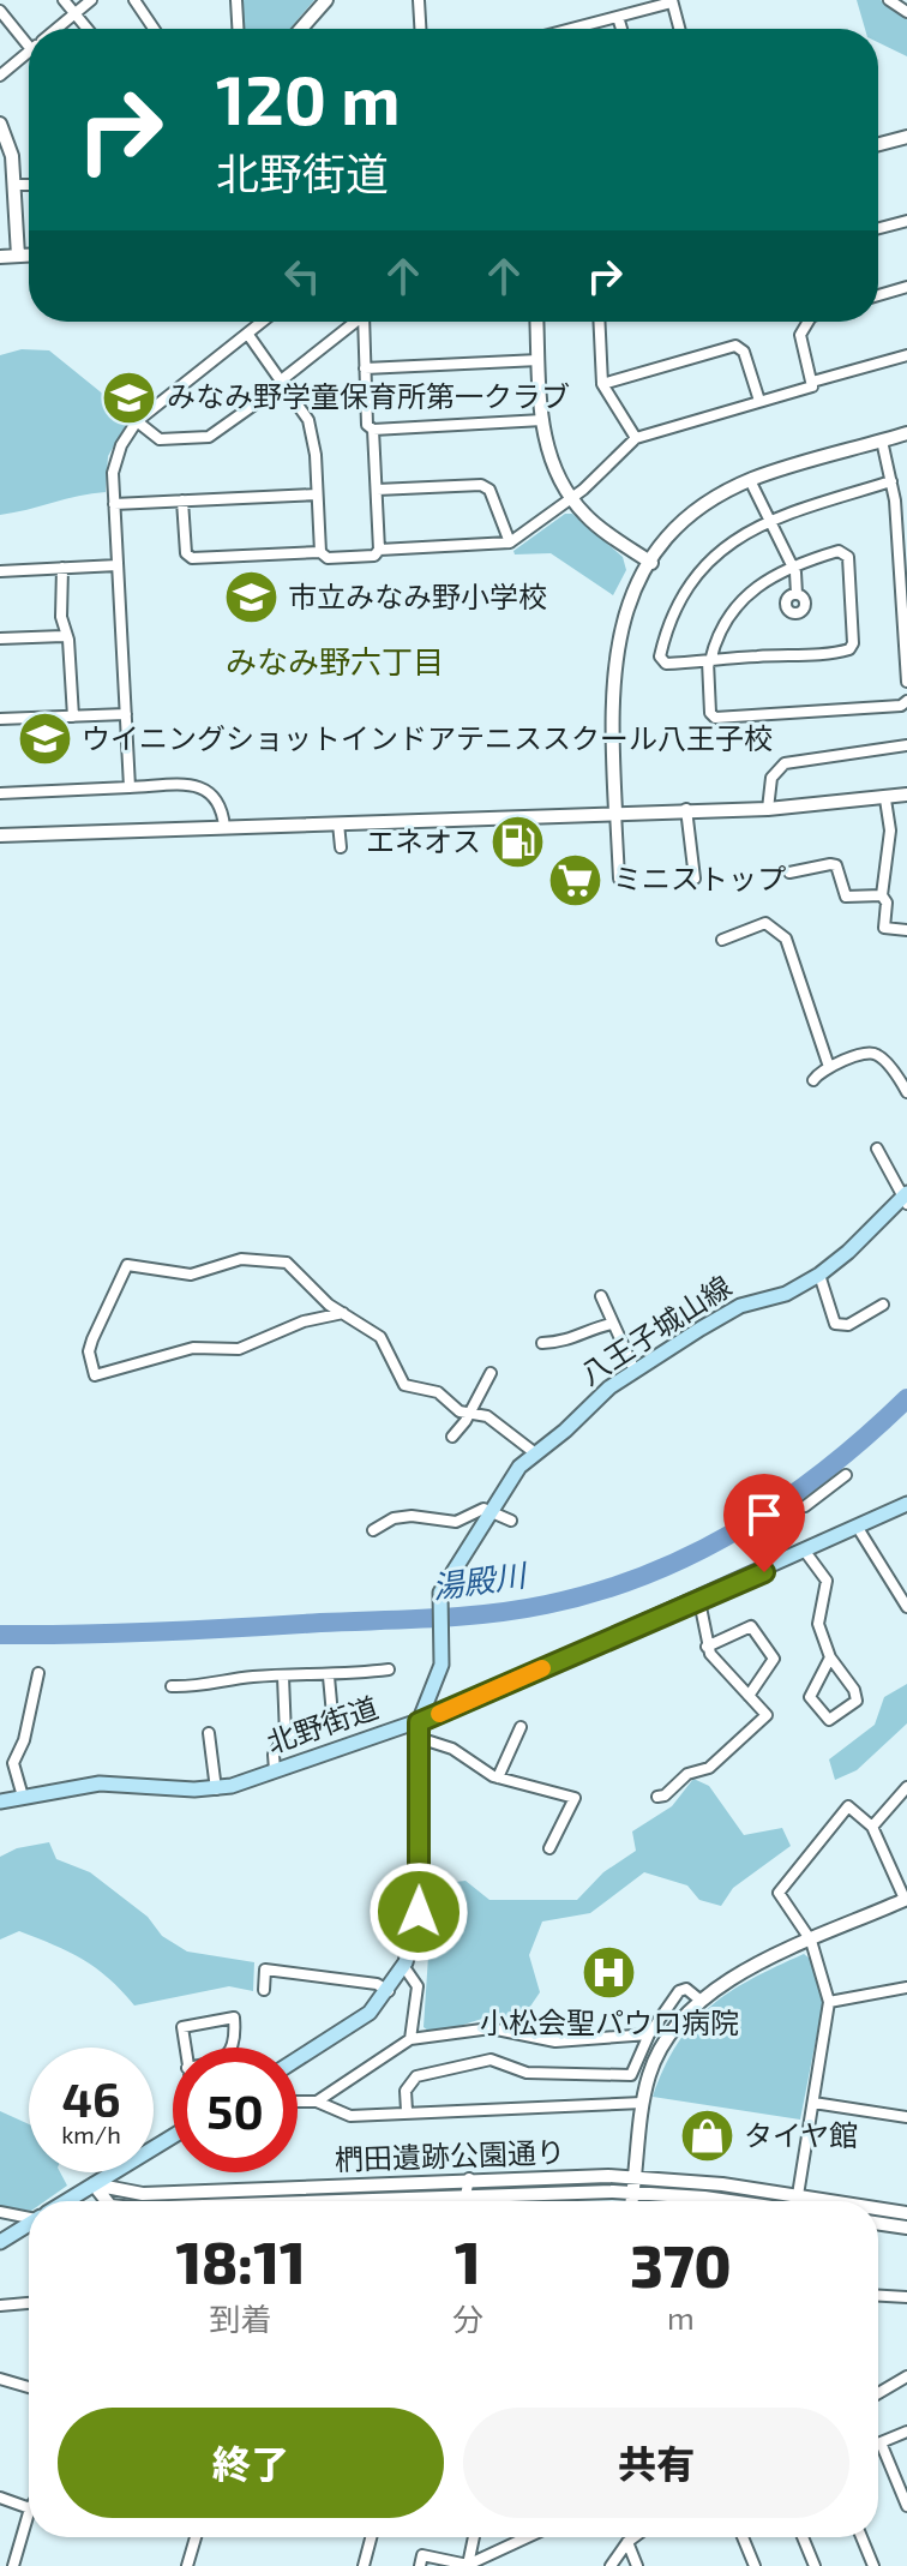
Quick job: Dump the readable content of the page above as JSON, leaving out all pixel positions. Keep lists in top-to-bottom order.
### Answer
{
  "streets": {
    "main road": ["八王子城山線", "北野街道"],
    "street": ["椚田遺跡公園通り"]
  },
  "crossings": [
    ["八王子城山線", "北野街道"]
  ],
  "districts": ["みなみ野六丁目"],
  "water": ["湯殿川"],
  "places": {
    "school or university": ["みなみ野学童保育所第一クラブ", "市立みなみ野小学校", "ウイニングショットインドアテニススクール八王子校"],
    "fuel station": ["エネオス"],
    "supermarket": ["ミニストップ"],
    "hospital": ["小松会聖パウロ病院"],
    "shop": ["タイヤ館"]
  },
  "page": {
    "turn": ["120 m", "北野街道"],
    "speed": "46 km/h",
    "limit": "50",
    "eta": [
      "18:11",
      "到着",
      "1",
      "分",
      "370",
      "m"
    ],
    "buttons": ["終了", "共有"]
  }
}
